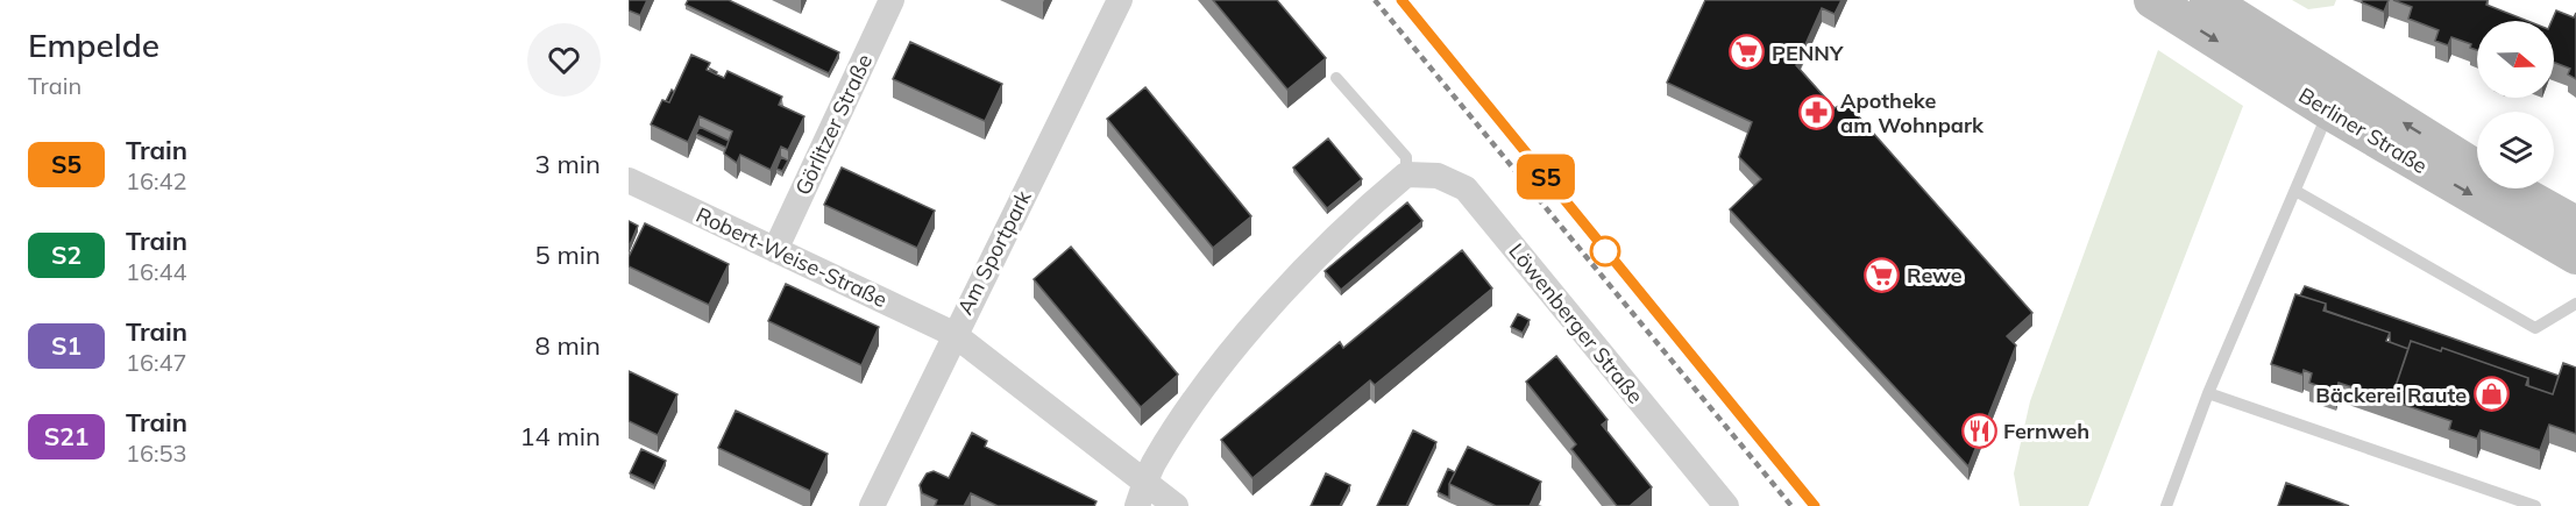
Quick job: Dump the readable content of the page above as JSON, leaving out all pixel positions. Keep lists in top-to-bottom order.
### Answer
{
  "streets": {
    "street": [
      "Görlitzer Straße",
      "Berliner Straße",
      "Am Sportpark",
      "Robert-Weise-Straße",
      "Löwenberger Straße"
    ]
  },
  "crossings": [
    ["Görlitzer Straße", "Robert-Weise-Straße"],
    ["Am Sportpark", "Robert-Weise-Straße"]
  ],
  "places": {
    "supermarket": ["PENNY", "Rewe"],
    "pharmacy": ["Apotheke am Wohnpark"],
    "shop": ["Bäckerei Raute"],
    "restaurant": ["Fernweh"]
  },
  "north": "right",
  "page": {
    "heading": ["Empelde", "Train"],
    "on_map": "S5",
    "list": [
      {
        "mark": "S5",
        "name": "Train",
        "note": "16:42",
        "value": "3 min"
      },
      {
        "mark": "S2",
        "name": "Train",
        "note": "16:44",
        "value": "5 min"
      },
      {
        "mark": "S1",
        "name": "Train",
        "note": "16:47",
        "value": "8 min"
      },
      {
        "mark": "S21",
        "name": "Train",
        "note": "16:53",
        "value": "14 min"
      }
    ]
  }
}
